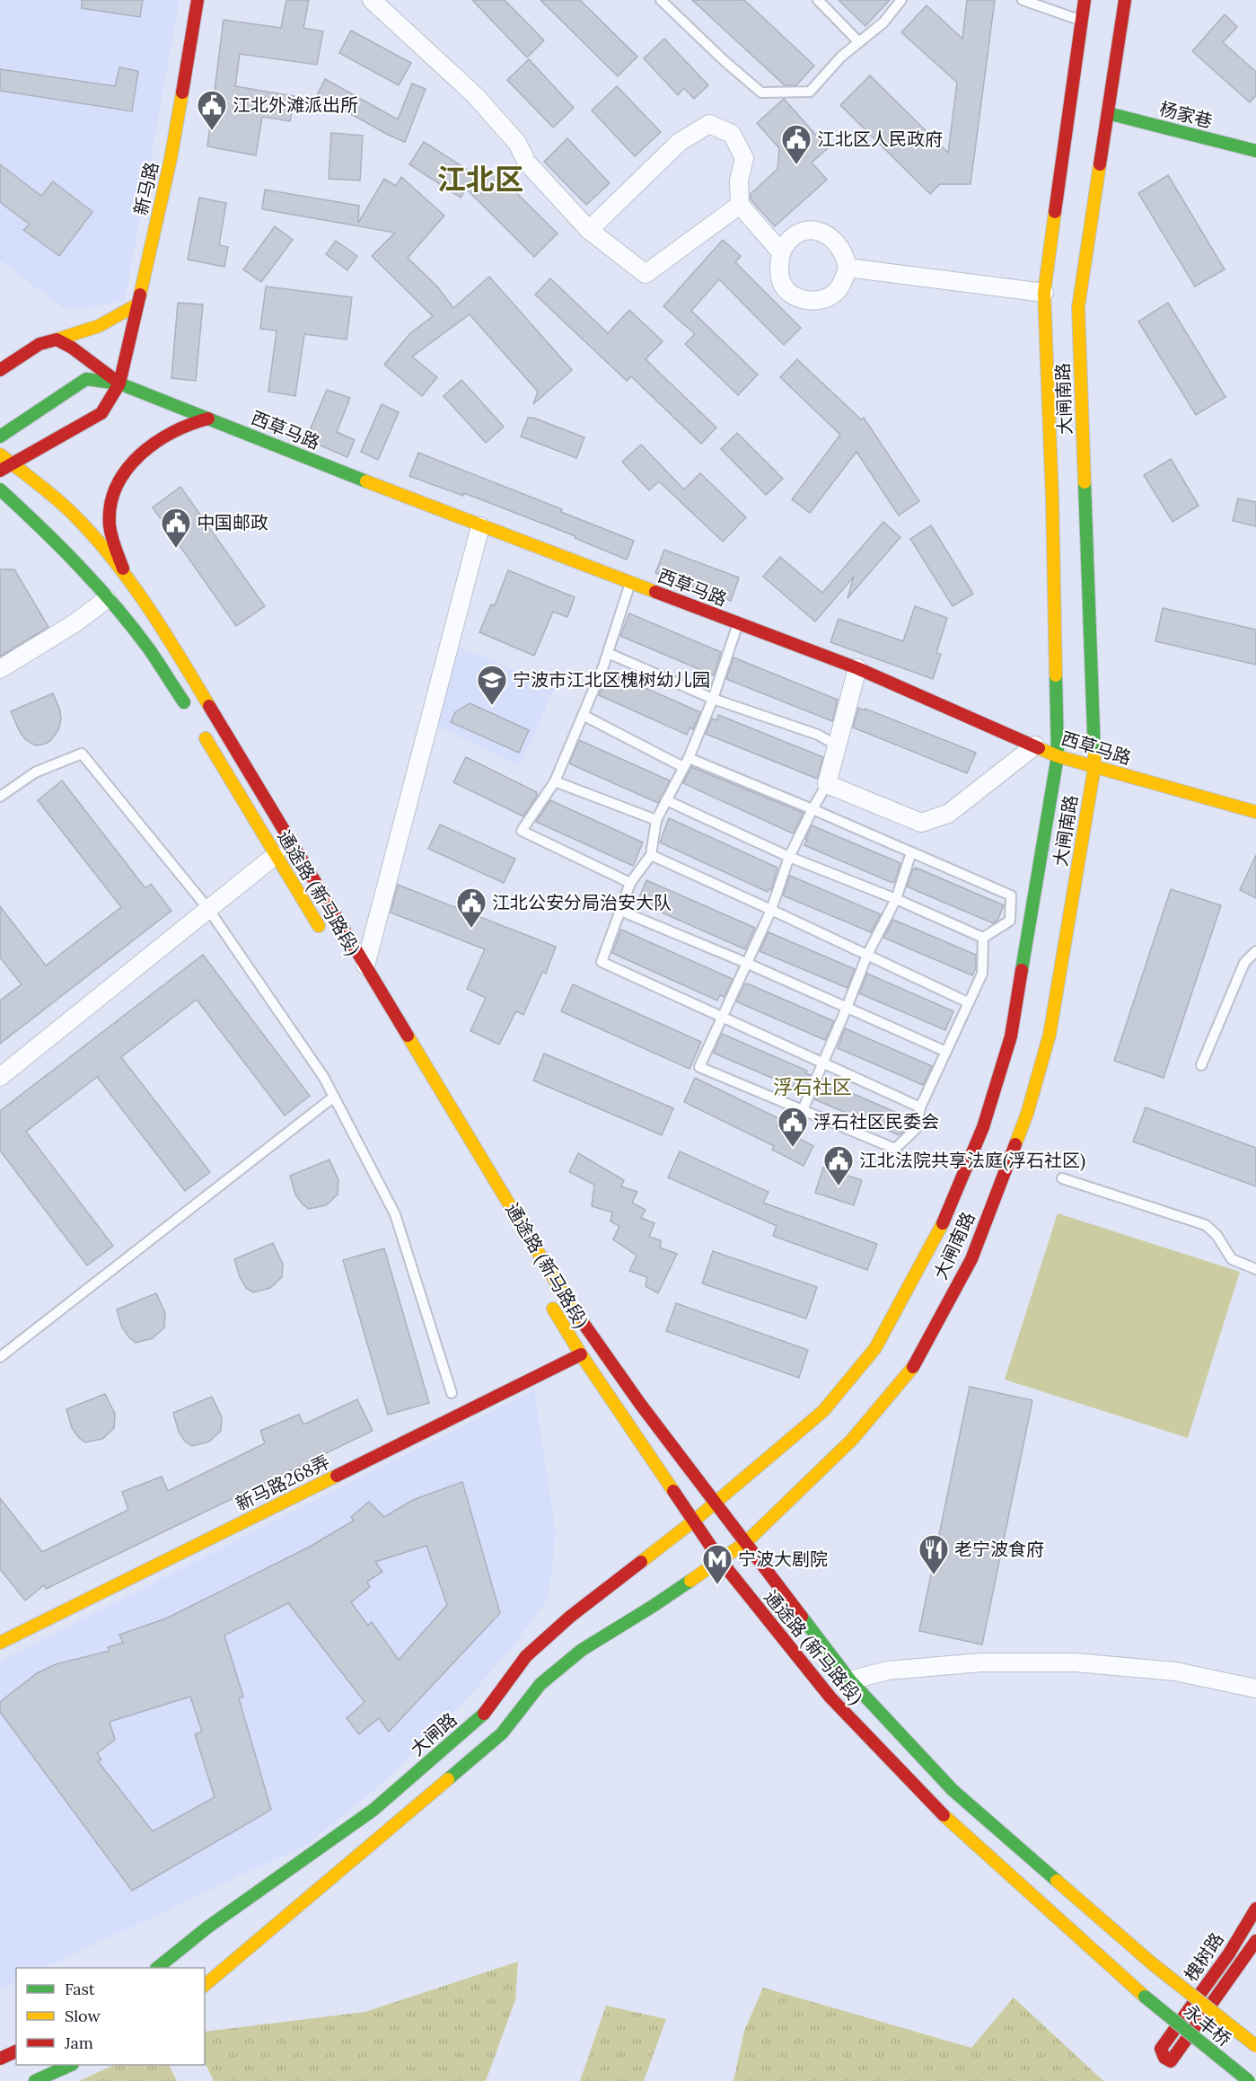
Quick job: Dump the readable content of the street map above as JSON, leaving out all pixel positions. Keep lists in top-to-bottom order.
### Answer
{
  "streets": {
    "main road": [
      "杨家巷",
      "新马路",
      "大闸南路",
      "西草马路",
      "通途路 (新马路段)",
      "新马路268弄",
      "大闸路",
      "槐树路",
      "永丰桥"
    ]
  },
  "crossings": [
    ["杨家巷", "大闸南路"],
    ["新马路", "西草马路"],
    ["新马路", "通途路 (新马路段)"],
    ["大闸南路", "西草马路"],
    ["大闸南路", "通途路 (新马路段)"],
    ["大闸南路", "大闸路"],
    ["通途路 (新马路段)", "新马路268弄"],
    ["通途路 (新马路段)", "大闸路"],
    ["通途路 (新马路段)", "永丰桥"]
  ],
  "districts": ["江北区", "浮石社区"],
  "places": {
    "public building": [
      "江北外滩派出所",
      "江北区人民政府",
      "中国邮政",
      "江北公安分局治安大队",
      "浮石社区民委会",
      "江北法院共享法庭(浮石社区)"
    ],
    "school or university": ["宁波市江北区槐树幼儿园"],
    "restaurant": ["老宁波食府"],
    "metro station": ["宁波大剧院"]
  },
  "legend": ["Fast", "Slow", "Jam"]
}
